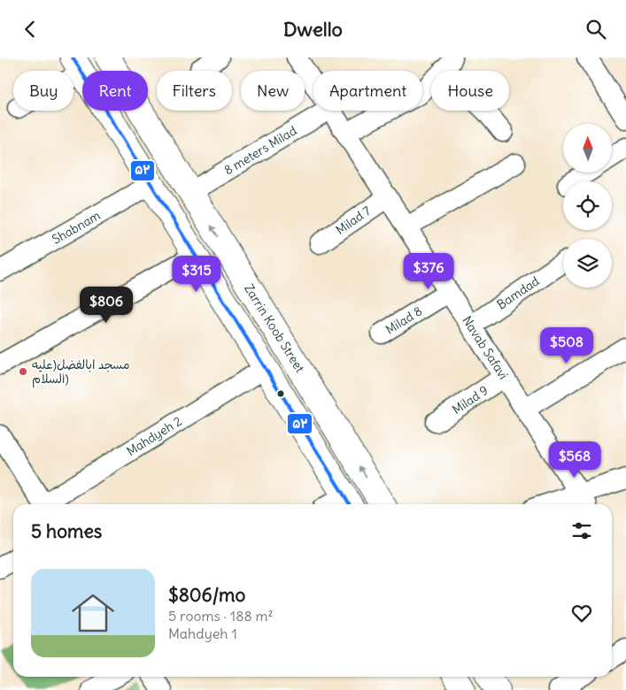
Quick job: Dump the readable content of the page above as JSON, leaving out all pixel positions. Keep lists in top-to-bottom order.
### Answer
{
  "streets": {
    "main road": ["Zarrin Koob Street"],
    "street": [
      "8 meters Milad",
      "Milad 7",
      "Shabnam",
      "Bamdad",
      "Milad 8",
      "Navab Safavi",
      "Milad 9",
      "Mahdyeh 2"
    ]
  },
  "crossings": [
    ["8 meters Milad", "Zarrin Koob Street"],
    ["Milad 7", "Navab Safavi"],
    ["Bamdad", "Navab Safavi"],
    ["Milad 8", "Navab Safavi"],
    ["Navab Safavi", "Milad 9"]
  ],
  "places": ["مسجد ابالفضل(علیه السلام)"],
  "lines": ["transit line ۵۲"],
  "north": "top",
  "page": {
    "header": "Dwello",
    "chip": [
      "Buy",
      "Rent",
      "Filters",
      "New",
      "Apartment",
      "House"
    ],
    "price": [
      "$376",
      "$315",
      "$806",
      "$508",
      "$568"
    ],
    "heading": "5 homes",
    "list": [
      {
        "name": "$806/mo",
        "note": "5 rooms · 188 m² · Mahdyeh 1"
      }
    ]
  }
}
